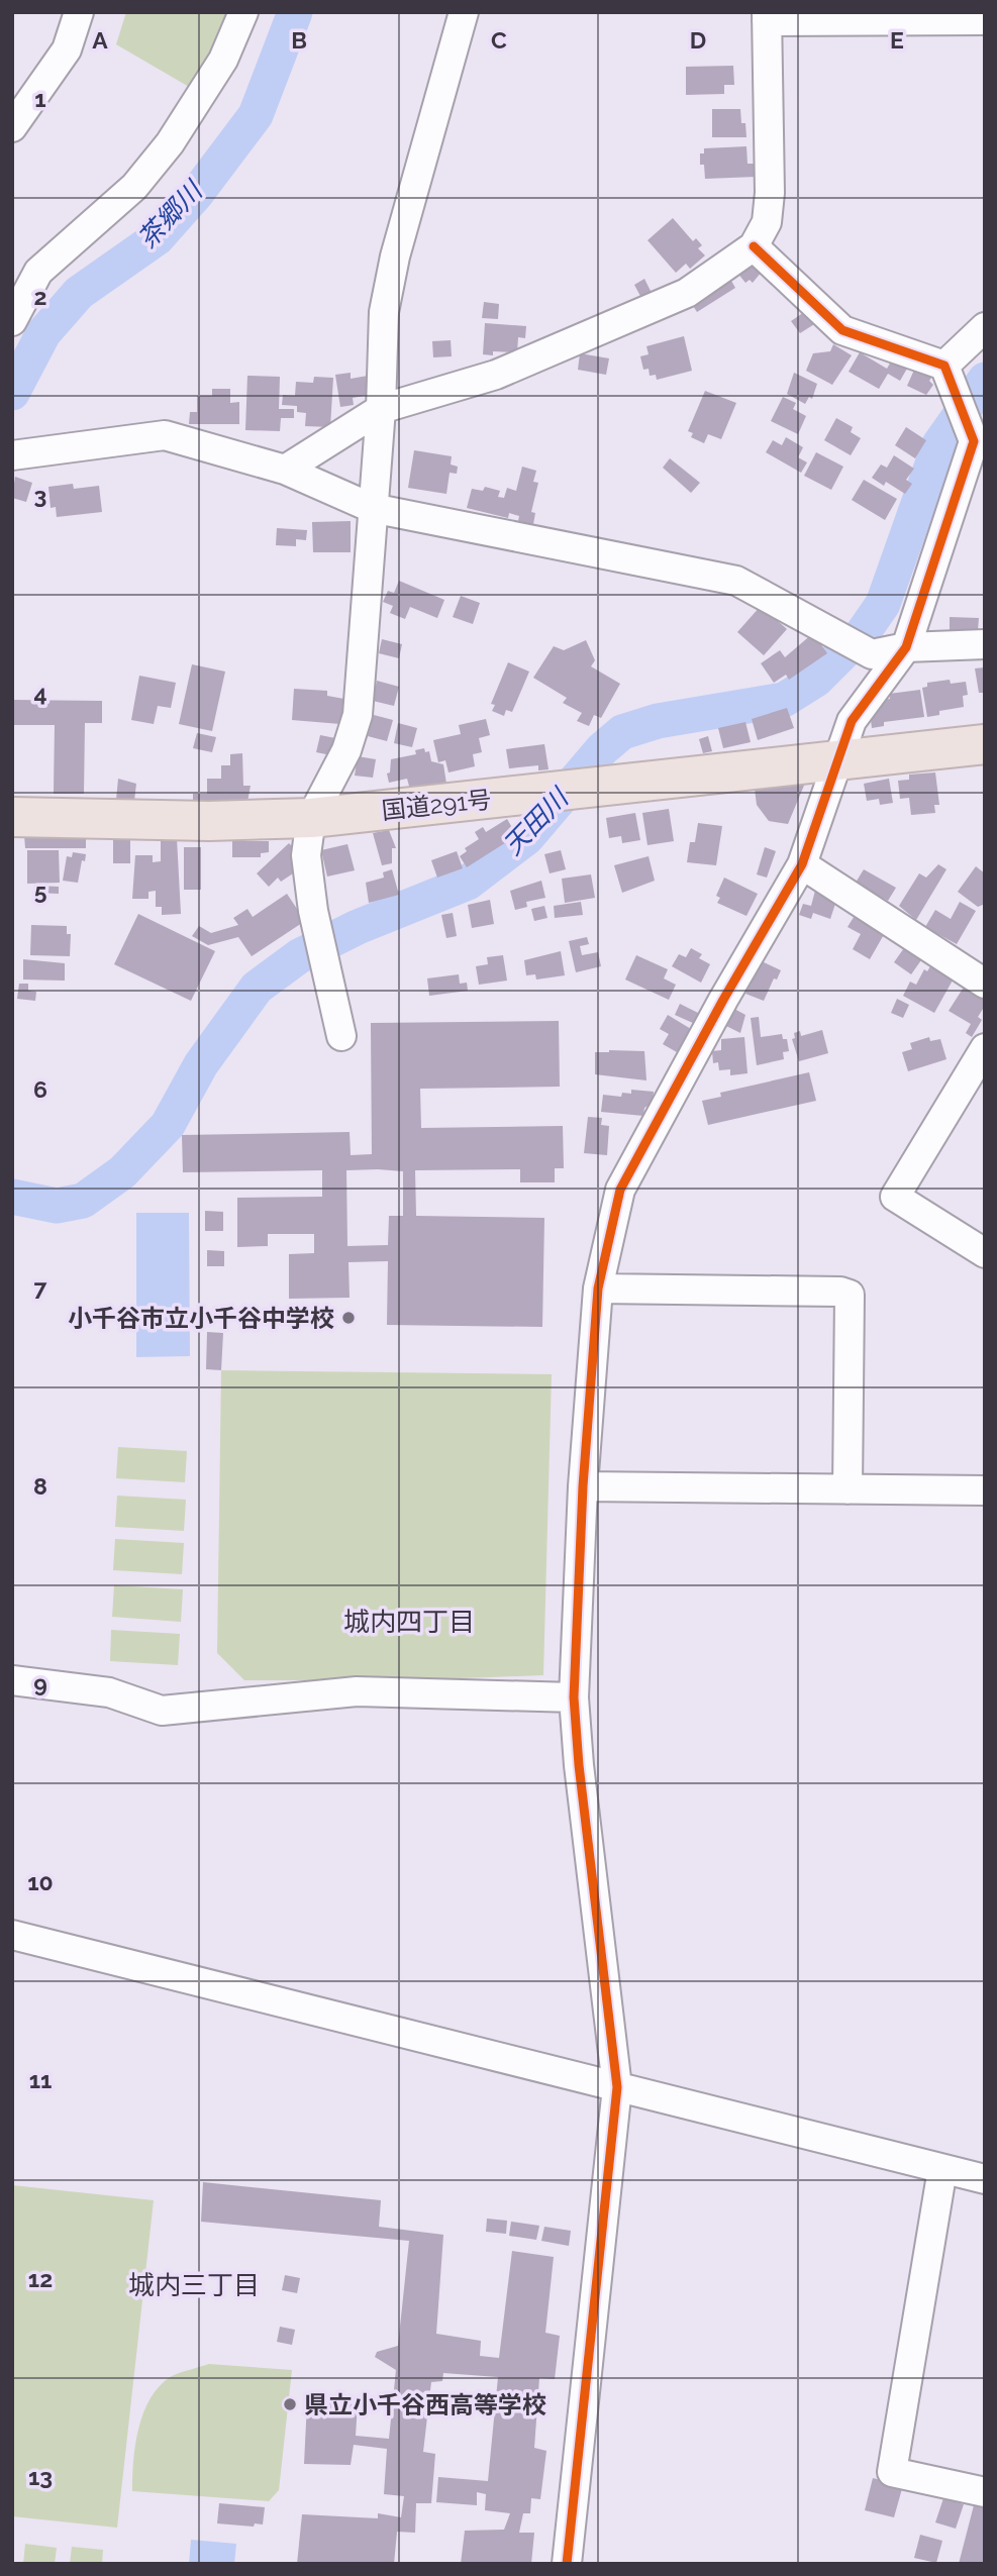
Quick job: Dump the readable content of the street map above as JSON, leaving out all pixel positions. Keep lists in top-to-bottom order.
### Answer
{
  "streets": {
    "highway": ["国道291号"]
  },
  "districts": ["城内四丁目", "城内三丁目"],
  "water": ["茶郷川", "天田川"],
  "places": ["小千谷市立小千谷中学校", "県立小千谷西高等学校"],
  "grid": {
    "columns": [
      "A",
      "B",
      "C",
      "D",
      "E"
    ],
    "rows": [
      "1",
      "2",
      "3",
      "4",
      "5",
      "6",
      "7",
      "8",
      "9",
      "10",
      "11",
      "12",
      "13"
    ]
  }
}
